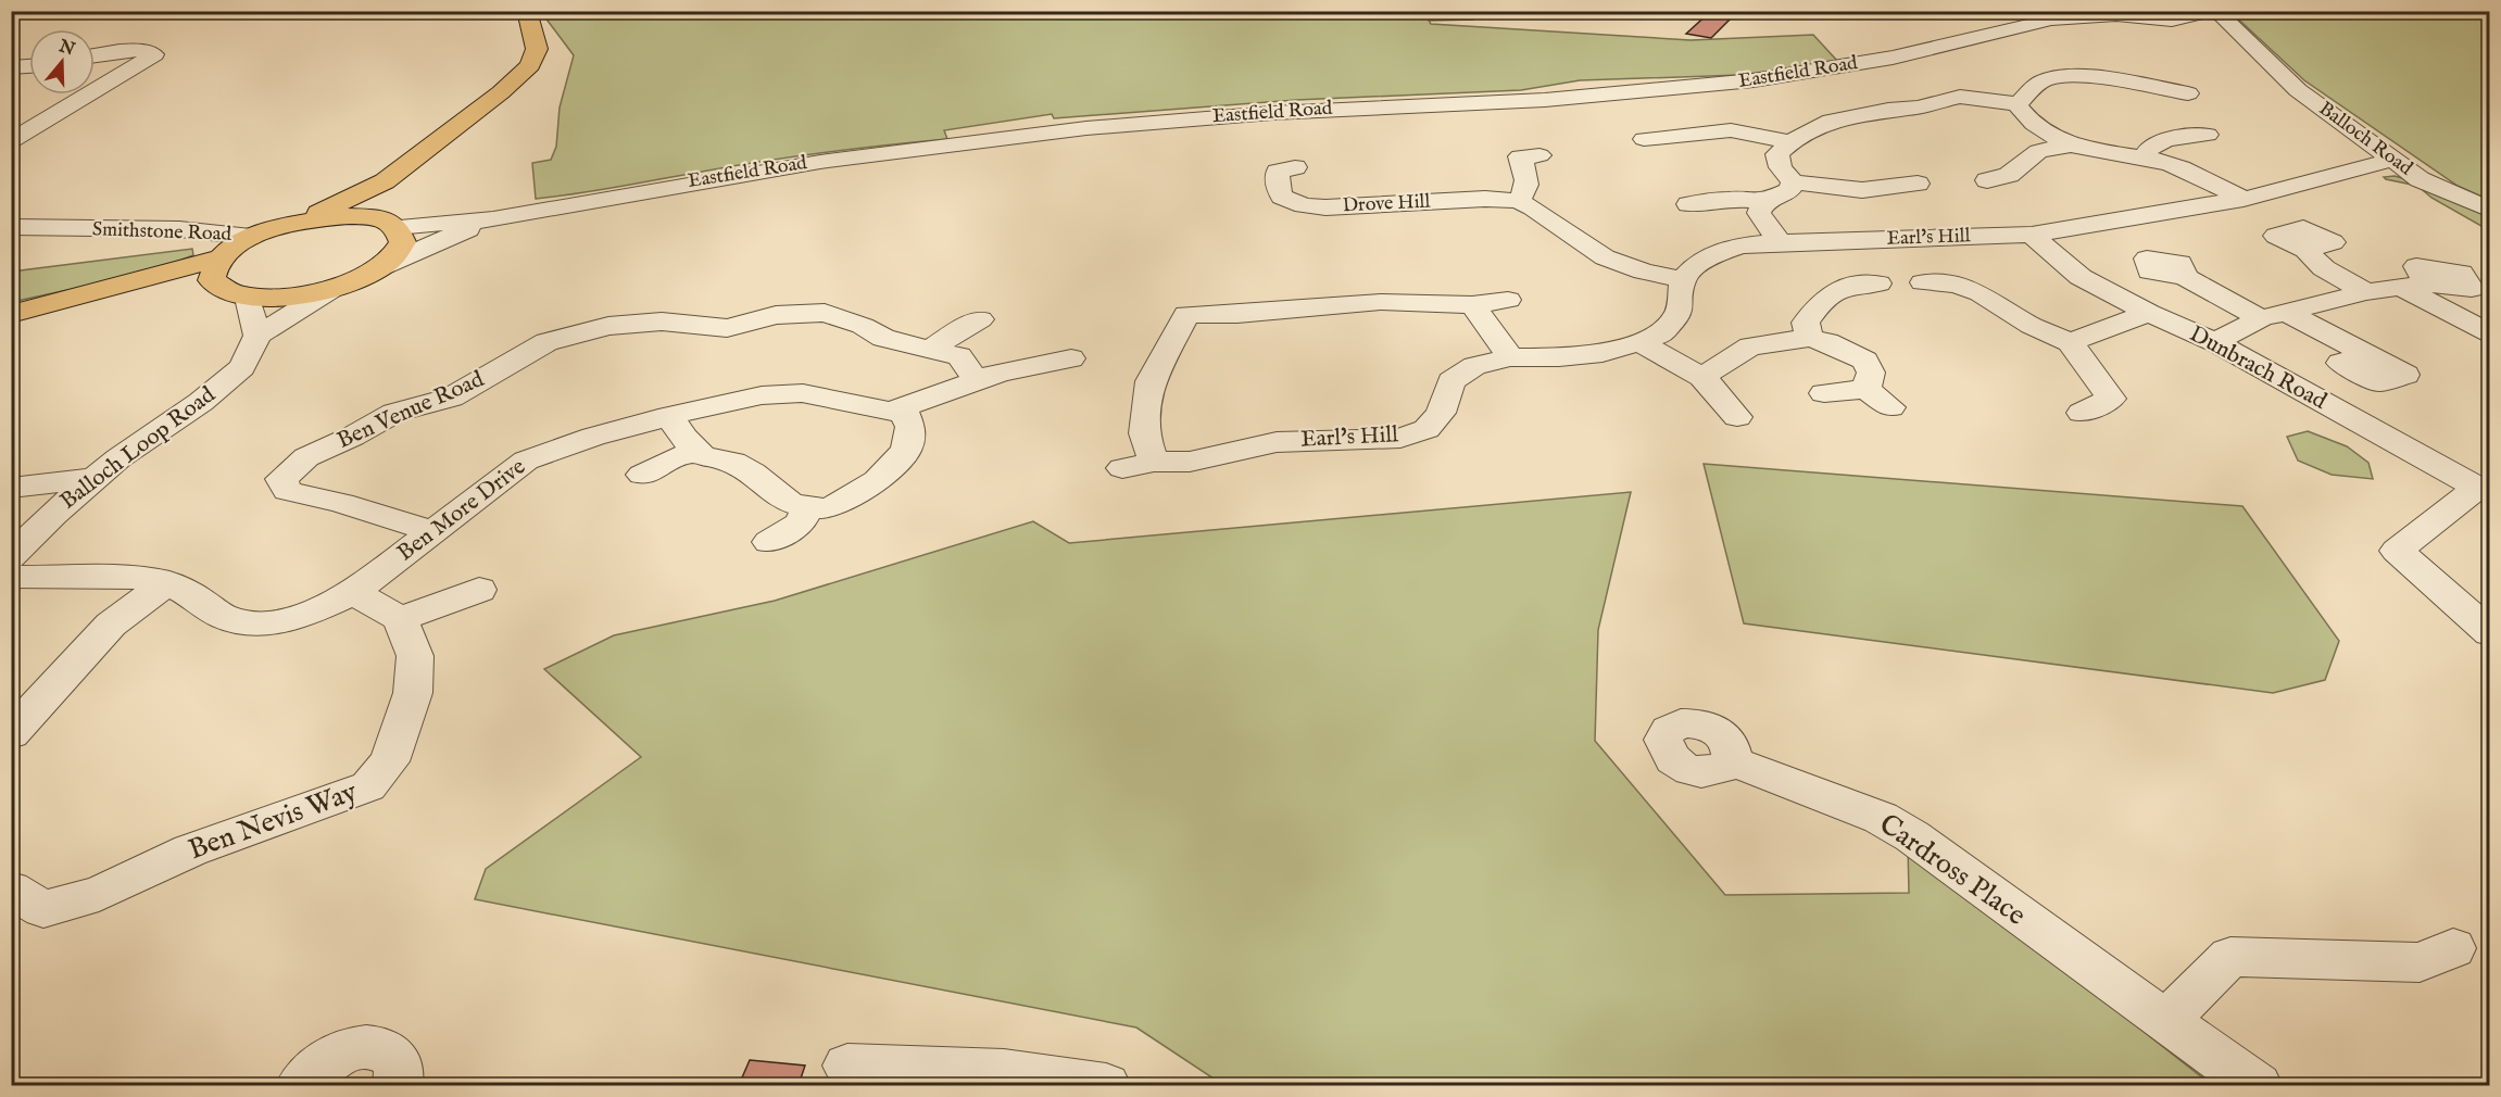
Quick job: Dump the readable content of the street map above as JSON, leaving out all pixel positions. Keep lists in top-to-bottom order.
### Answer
{
  "streets": {
    "street": [
      "Eastfield Road",
      "Balloch Road",
      "Drove Hill",
      "Smithstone Road",
      "Earl's Hill",
      "Dunbrach Road",
      "Ben Venue Road",
      "Balloch Loop Road",
      "Ben More Drive",
      "Ben Nevis Way",
      "Cardross Place"
    ]
  },
  "crossings": [
    ["Balloch Road", "Earl's Hill"],
    ["Drove Hill", "Earl's Hill"],
    ["Earl's Hill", "Dunbrach Road"],
    ["Ben Venue Road", "Ben More Drive"]
  ],
  "north": "top"
}
